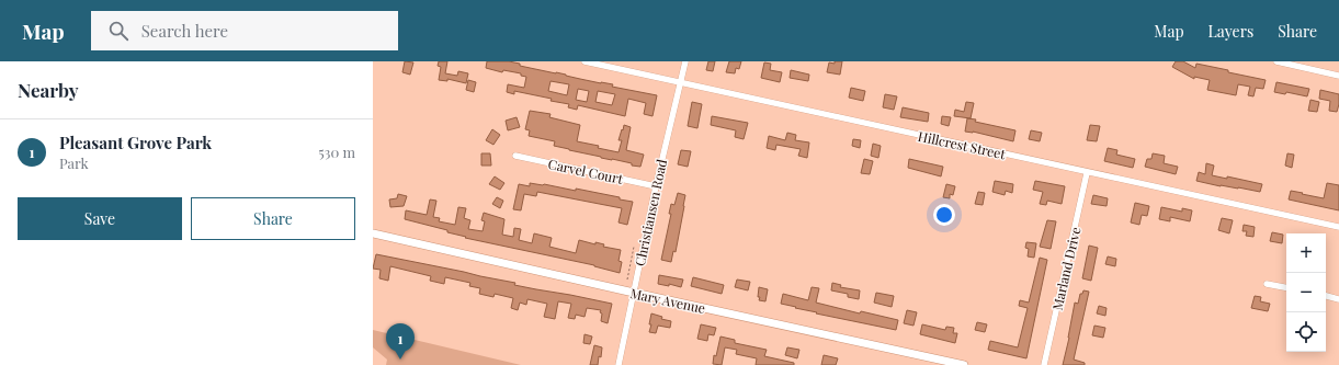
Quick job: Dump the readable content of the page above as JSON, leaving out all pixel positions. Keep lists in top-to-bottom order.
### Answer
{
  "streets": {
    "street": [
      "Hillcrest Street",
      "Carvel Court",
      "Christiansen Road",
      "Marland Drive",
      "Mary Avenue"
    ]
  },
  "crossings": [
    ["Hillcrest Street", "Christiansen Road"],
    ["Hillcrest Street", "Marland Drive"],
    ["Carvel Court", "Christiansen Road"],
    ["Christiansen Road", "Mary Avenue"]
  ],
  "page": {
    "header": "Map",
    "search": "Search here",
    "nav": ["Map", "Layers", "Share"],
    "heading": "Nearby",
    "list": [
      {
        "mark": "1",
        "name": "Pleasant Grove Park",
        "note": "Park",
        "value": "530 m"
      }
    ],
    "buttons": ["Save", "Share"],
    "map_buttons": ["+", "−"],
    "pins": "1"
  }
}
